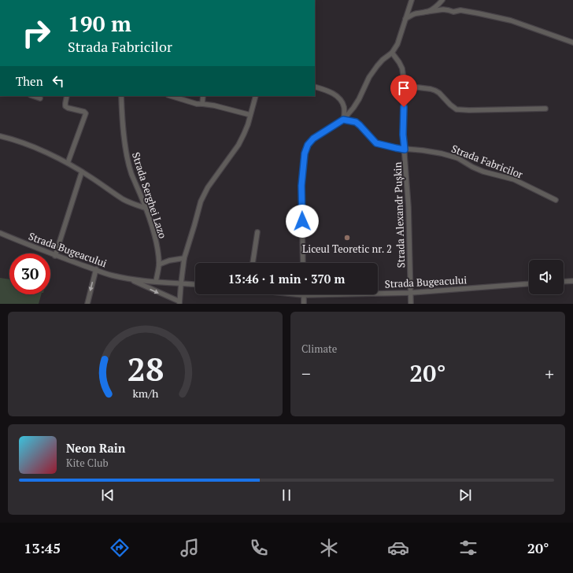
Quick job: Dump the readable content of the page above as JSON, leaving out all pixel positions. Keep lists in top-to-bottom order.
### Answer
{
  "streets": {
    "street": [
      "Strada Fabricilor",
      "Strada Serghei Lazo",
      "Strada Alexandr Pușkin",
      "Strada Bugeacului"
    ]
  },
  "crossings": [
    ["Strada Fabricilor", "Strada Alexandr Pușkin"],
    ["Strada Serghei Lazo", "Strada Bugeacului"],
    ["Strada Alexandr Pușkin", "Strada Bugeacului"]
  ],
  "places": ["Liceul Teoretic nr. 2"],
  "page": {
    "turn": ["190 m", "Strada Fabricilor"],
    "then": "Then",
    "limit": "30",
    "trip": "13:46 · 1 min · 370 m",
    "tile": "Climate",
    "heat": ["−", "20°", "+"],
    "song": ["Neon Rain", "Kite Club"],
    "tabs": ["13:45", "20°"],
    "gauge": ["28", "km/h"]
  }
}
